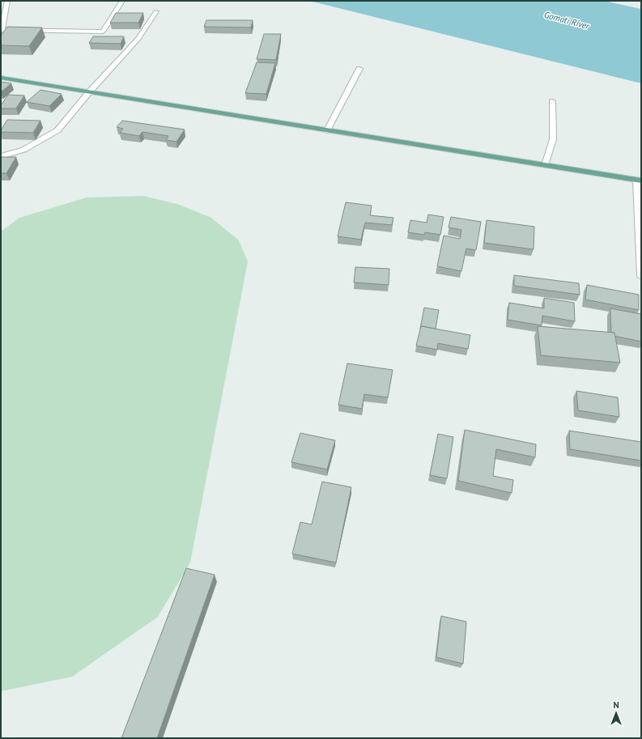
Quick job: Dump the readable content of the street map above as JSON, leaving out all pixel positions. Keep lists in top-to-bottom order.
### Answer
{
  "water": ["Gomati River"],
  "north": "top"
}
